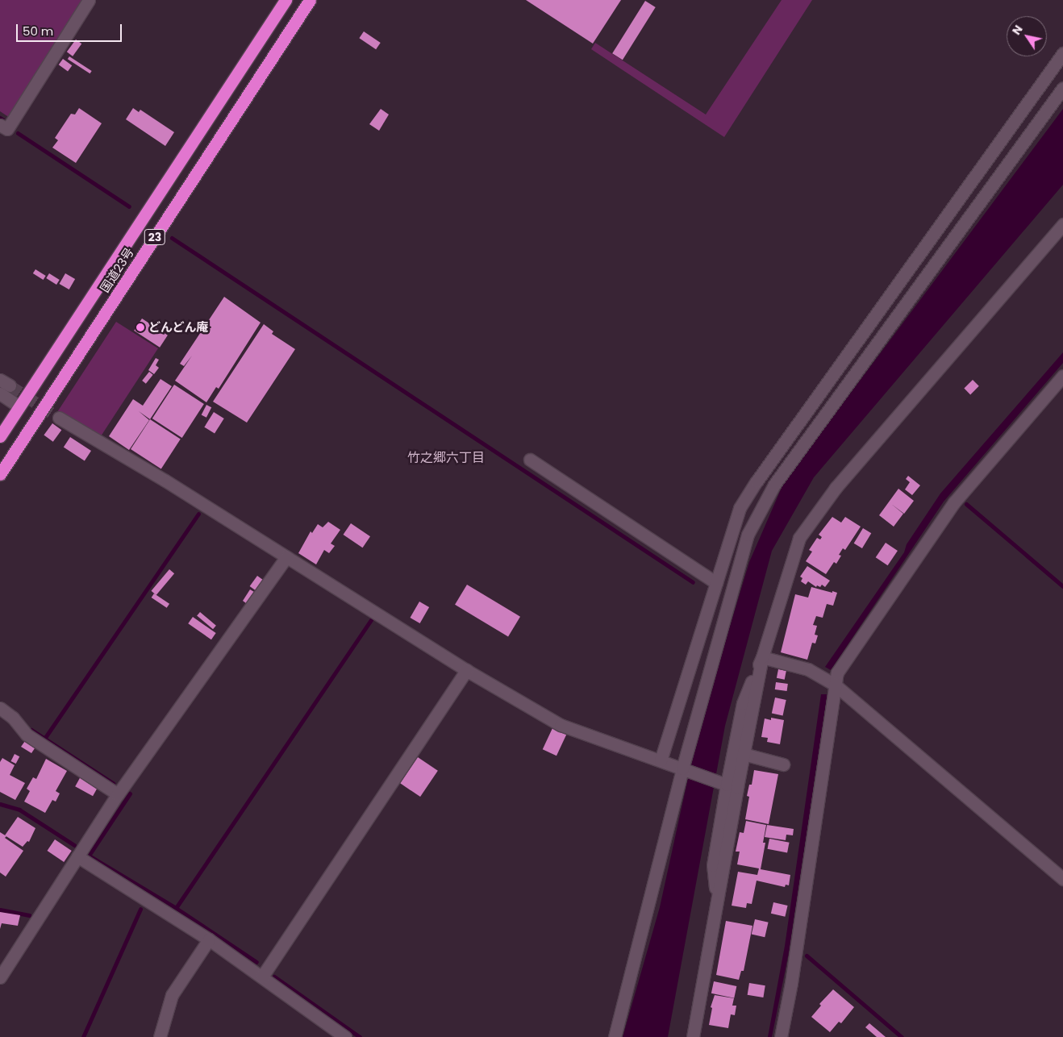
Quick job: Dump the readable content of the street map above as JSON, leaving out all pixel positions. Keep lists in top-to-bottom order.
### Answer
{
  "streets": {
    "highway": ["23", "国道23号"]
  },
  "districts": ["竹之郷六丁目"],
  "places": ["どんどん庵"],
  "scale_bar": "50 m",
  "north": "top left"
}
